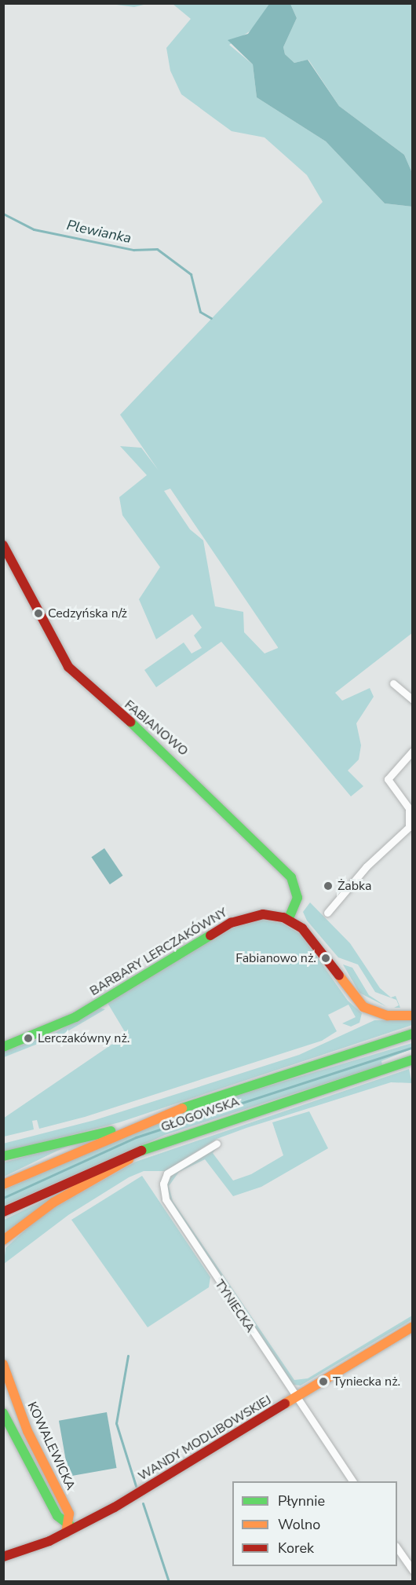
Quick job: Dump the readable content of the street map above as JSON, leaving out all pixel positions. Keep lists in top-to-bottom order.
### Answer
{
  "streets": {
    "street": [
      "FABIANOWO",
      "BARBARY LERCZAKÓWNY",
      "GŁOGOWSKA",
      "TYNIECKA",
      "WANDY MODLIBOWSKIEJ",
      "KOWALEWICKA"
    ]
  },
  "crossings": [
    ["FABIANOWO", "BARBARY LERCZAKÓWNY"],
    ["TYNIECKA", "WANDY MODLIBOWSKIEJ"],
    ["WANDY MODLIBOWSKIEJ", "KOWALEWICKA"]
  ],
  "water": ["Plewianka"],
  "places": [
    "Cedzyńska n/ż",
    "Żabka",
    "Fabianowo nż.",
    "Lerczakówny nż.",
    "Tyniecka nż."
  ],
  "legend": ["Płynnie", "Wolno", "Korek"]
}
